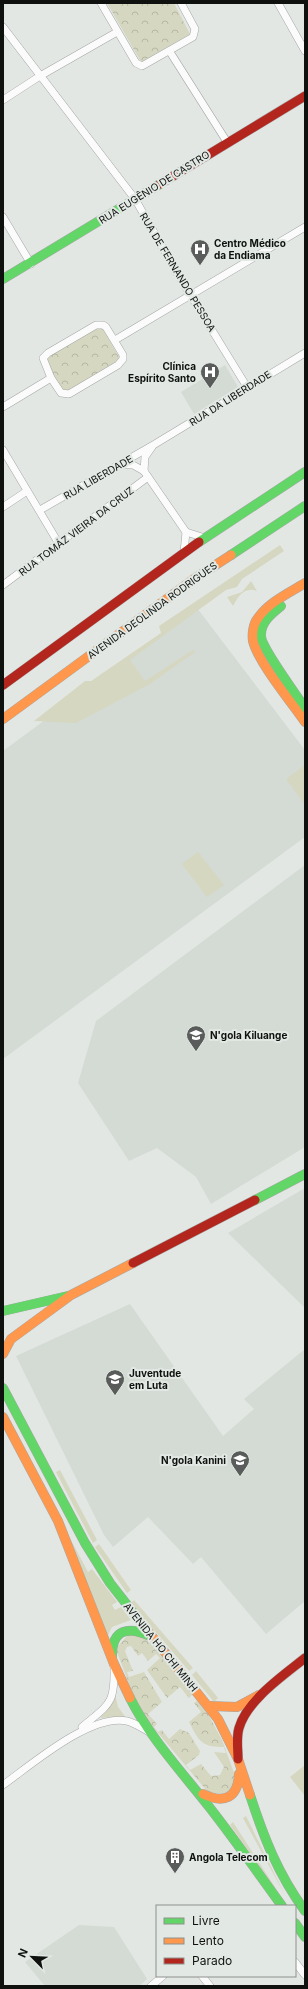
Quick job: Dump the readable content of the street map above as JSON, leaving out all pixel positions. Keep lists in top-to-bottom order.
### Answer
{
  "streets": {
    "main road": ["RUA EUGÊNIO DE CASTRO", "AVENIDA DEOLINDA RODRIGUES", "AVENIDA HO CHI MINH"],
    "street": [
      "RUA DE FERNANDO PESSOA",
      "RUA DA LIBERDADE",
      "RUA LIBERDADE",
      "RUA TOMÁZ VIEIRA DA CRUZ"
    ]
  },
  "crossings": [
    ["RUA EUGÊNIO DE CASTRO", "RUA DE FERNANDO PESSOA"],
    ["RUA DE FERNANDO PESSOA", "RUA DA LIBERDADE"],
    ["RUA DA LIBERDADE", "RUA LIBERDADE"]
  ],
  "places": {
    "hospital": ["Centro Médico da Endiama", "Clínica Espírito Santo"],
    "school or university": ["N'gola Kiluange", "Juventude em Luta", "N'gola Kanini"],
    "building": ["Angola Telecom"]
  },
  "legend": ["Livre", "Lento", "Parado"],
  "north": "top left"
}
